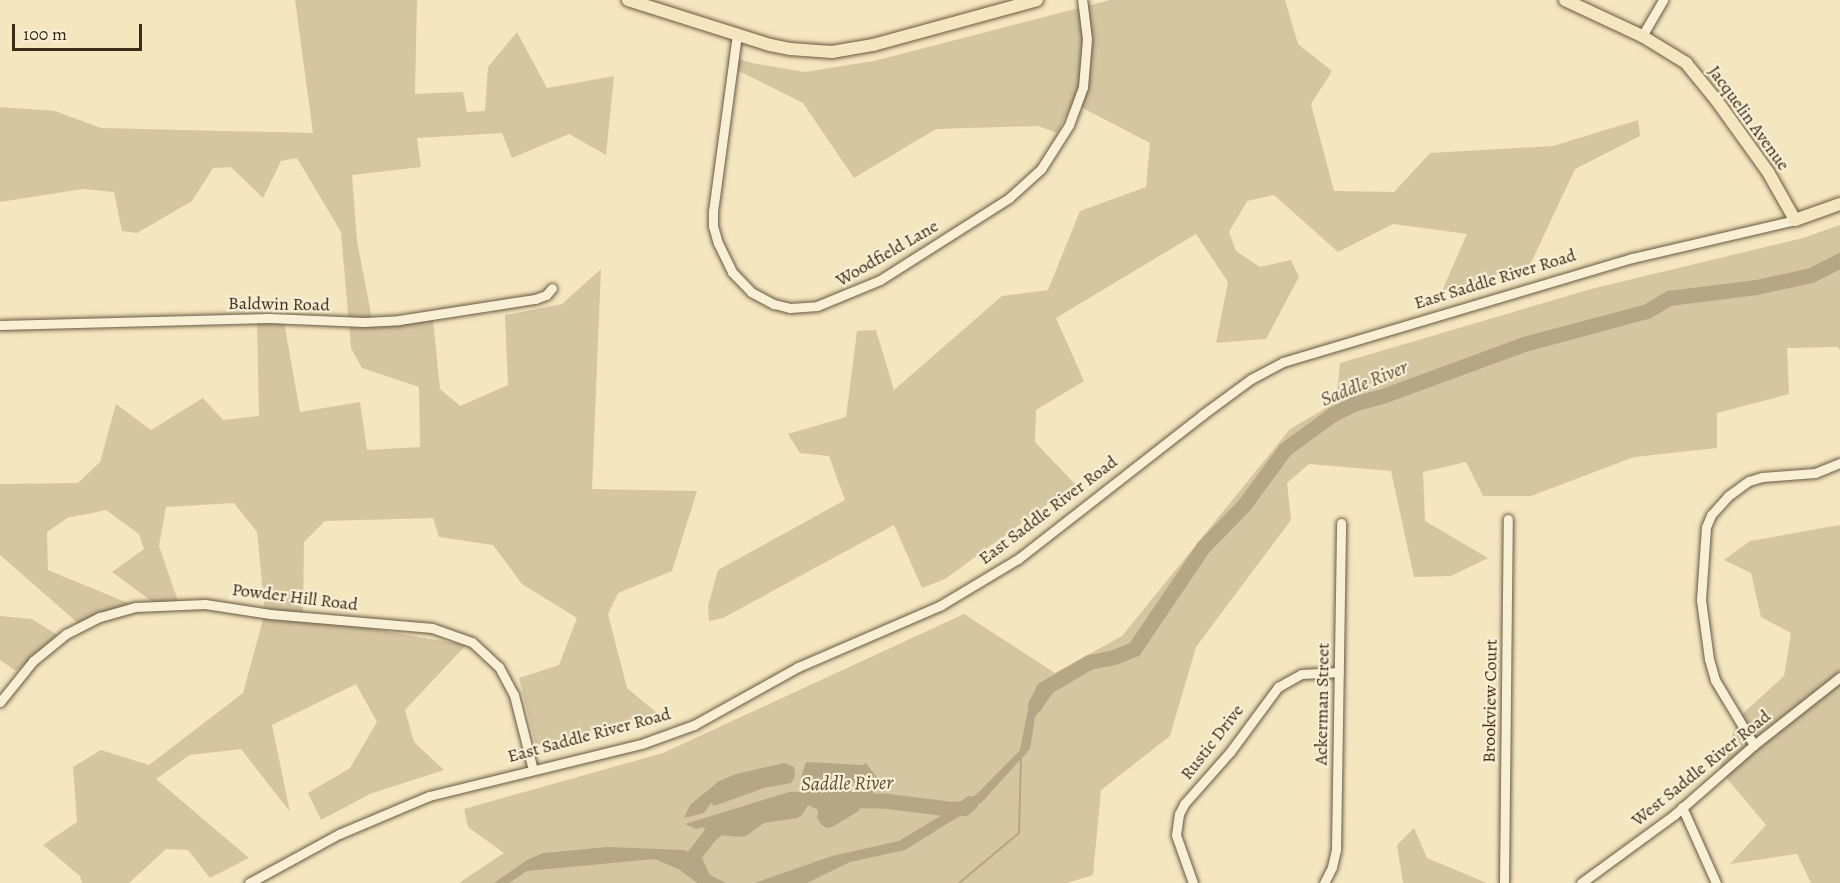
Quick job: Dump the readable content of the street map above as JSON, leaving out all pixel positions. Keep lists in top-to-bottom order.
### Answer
{
  "streets": {
    "main road": ["Jacquelin Avenue", "East Saddle River Road"],
    "street": [
      "Woodfield Lane",
      "Baldwin Road",
      "Powder Hill Road",
      "Brookview Court",
      "Ackerman Street",
      "Rustic Drive",
      "West Saddle River Road"
    ]
  },
  "crossings": [
    ["Jacquelin Avenue", "East Saddle River Road"],
    ["East Saddle River Road", "Powder Hill Road"],
    ["Ackerman Street", "Rustic Drive"]
  ],
  "water": ["Saddle River"],
  "scale_bar": "100 m"
}
